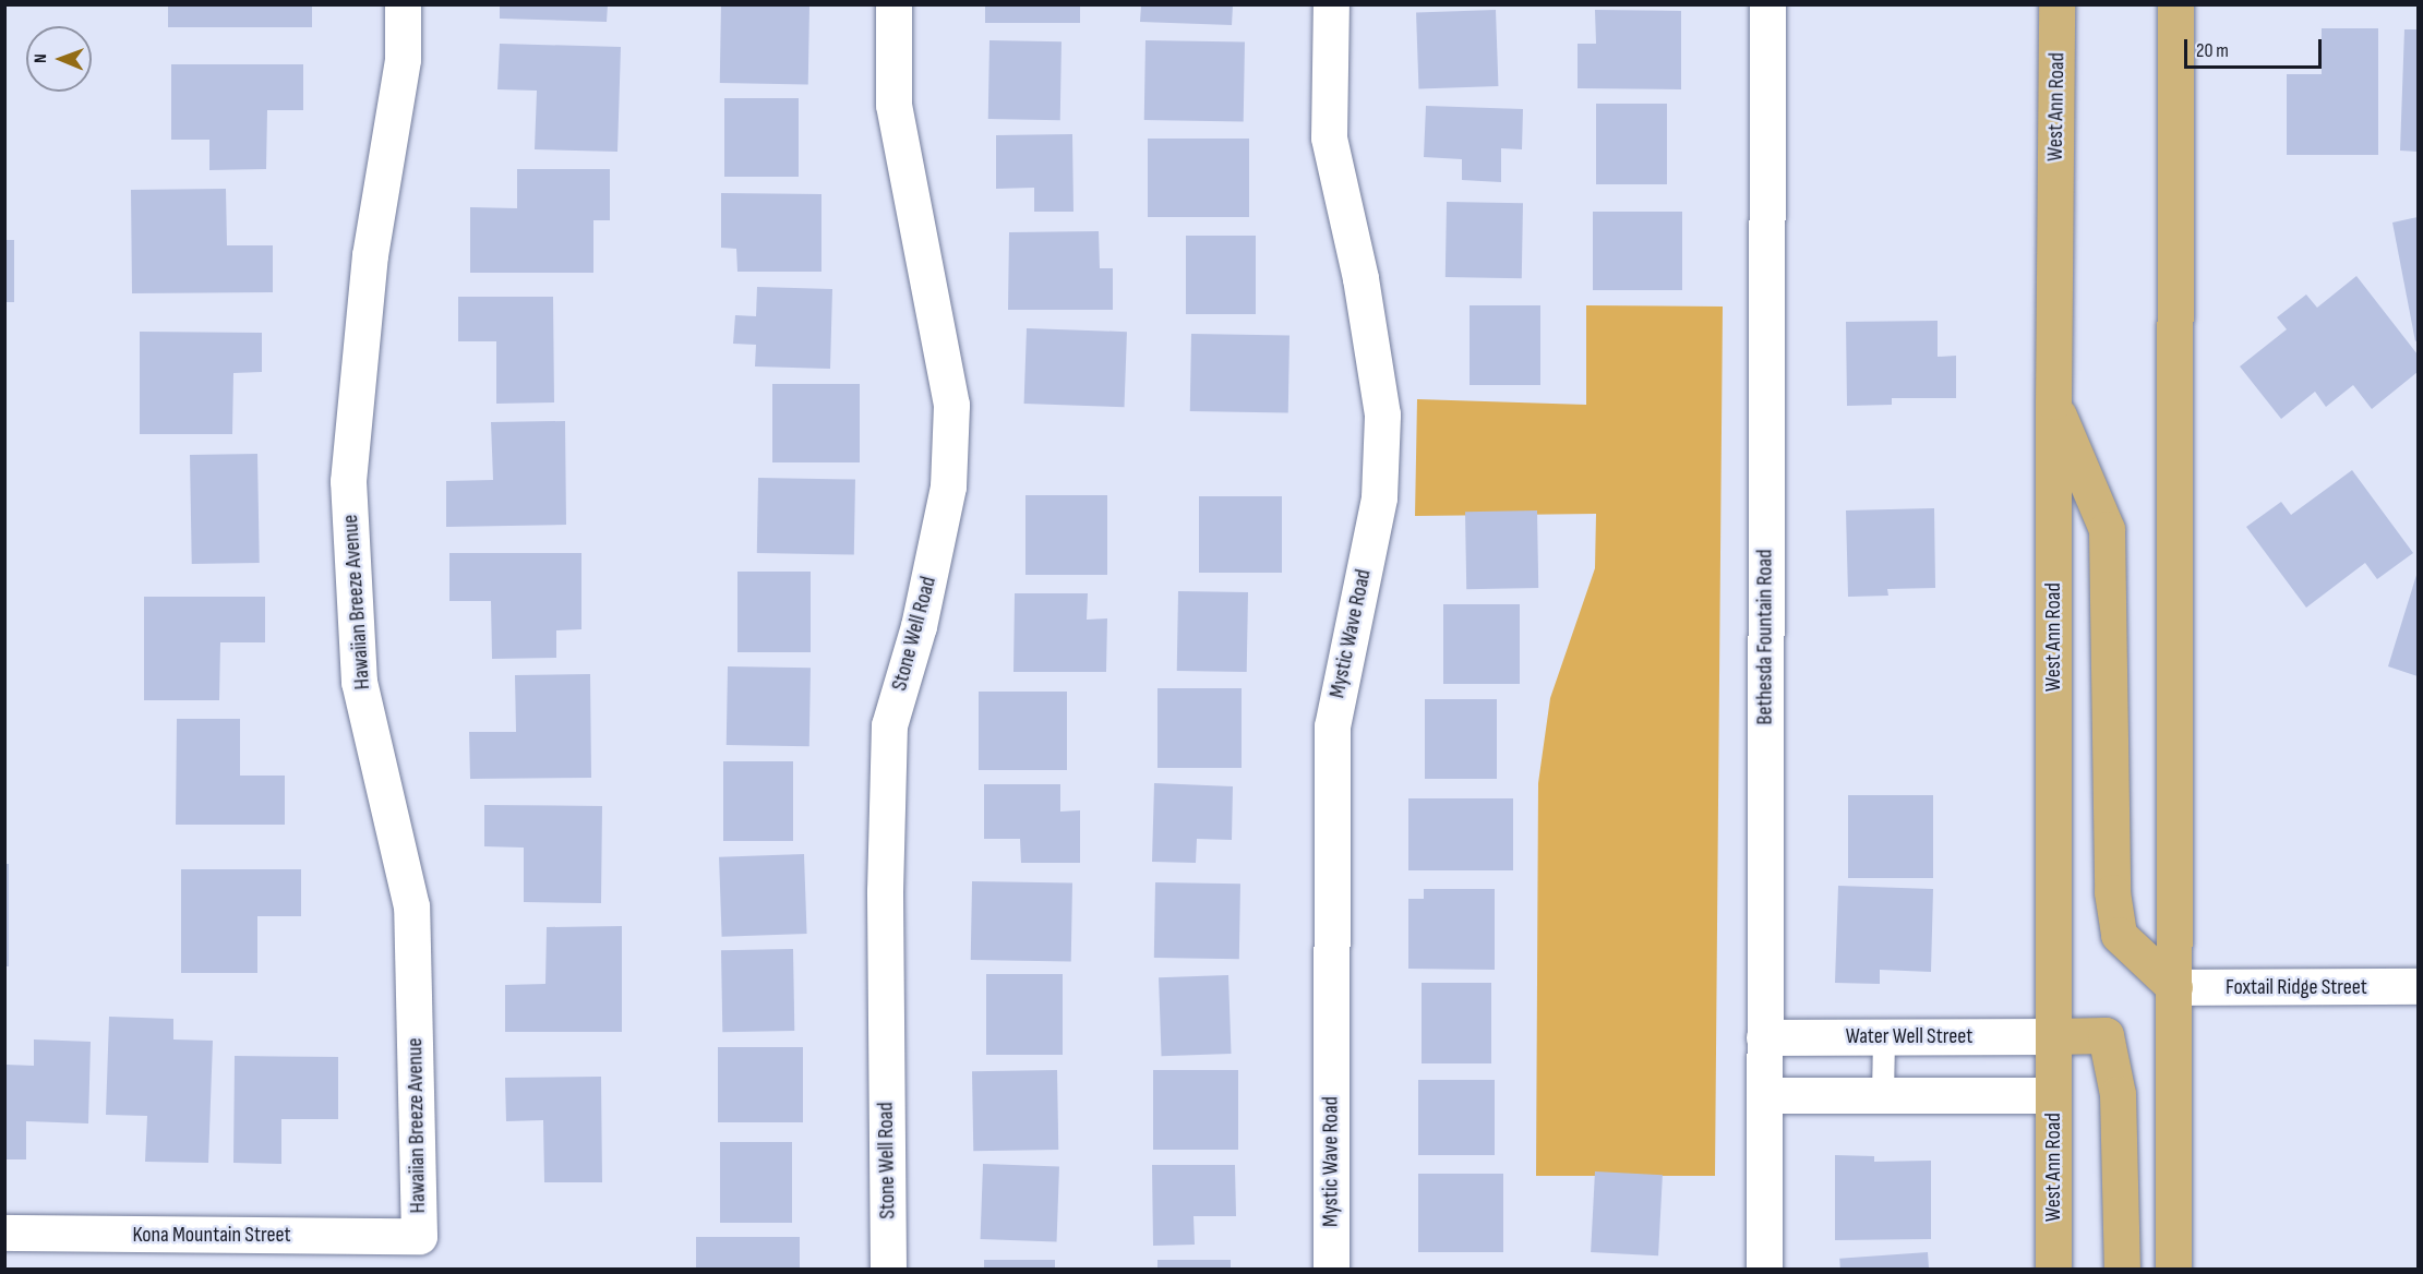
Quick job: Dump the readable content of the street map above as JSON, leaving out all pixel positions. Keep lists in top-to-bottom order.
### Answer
{
  "streets": {
    "main road": ["West Ann Road"],
    "street": [
      "Hawaiian Breeze Avenue",
      "Stone Well Road",
      "Mystic Wave Road",
      "Bethesda Fountain Road",
      "Foxtail Ridge Street",
      "Water Well Street",
      "Kona Mountain Street"
    ]
  },
  "crossings": [
    ["West Ann Road", "Water Well Street"],
    ["Hawaiian Breeze Avenue", "Kona Mountain Street"],
    ["Bethesda Fountain Road", "Water Well Street"]
  ],
  "scale_bar": "20 m",
  "north": "left"
}
